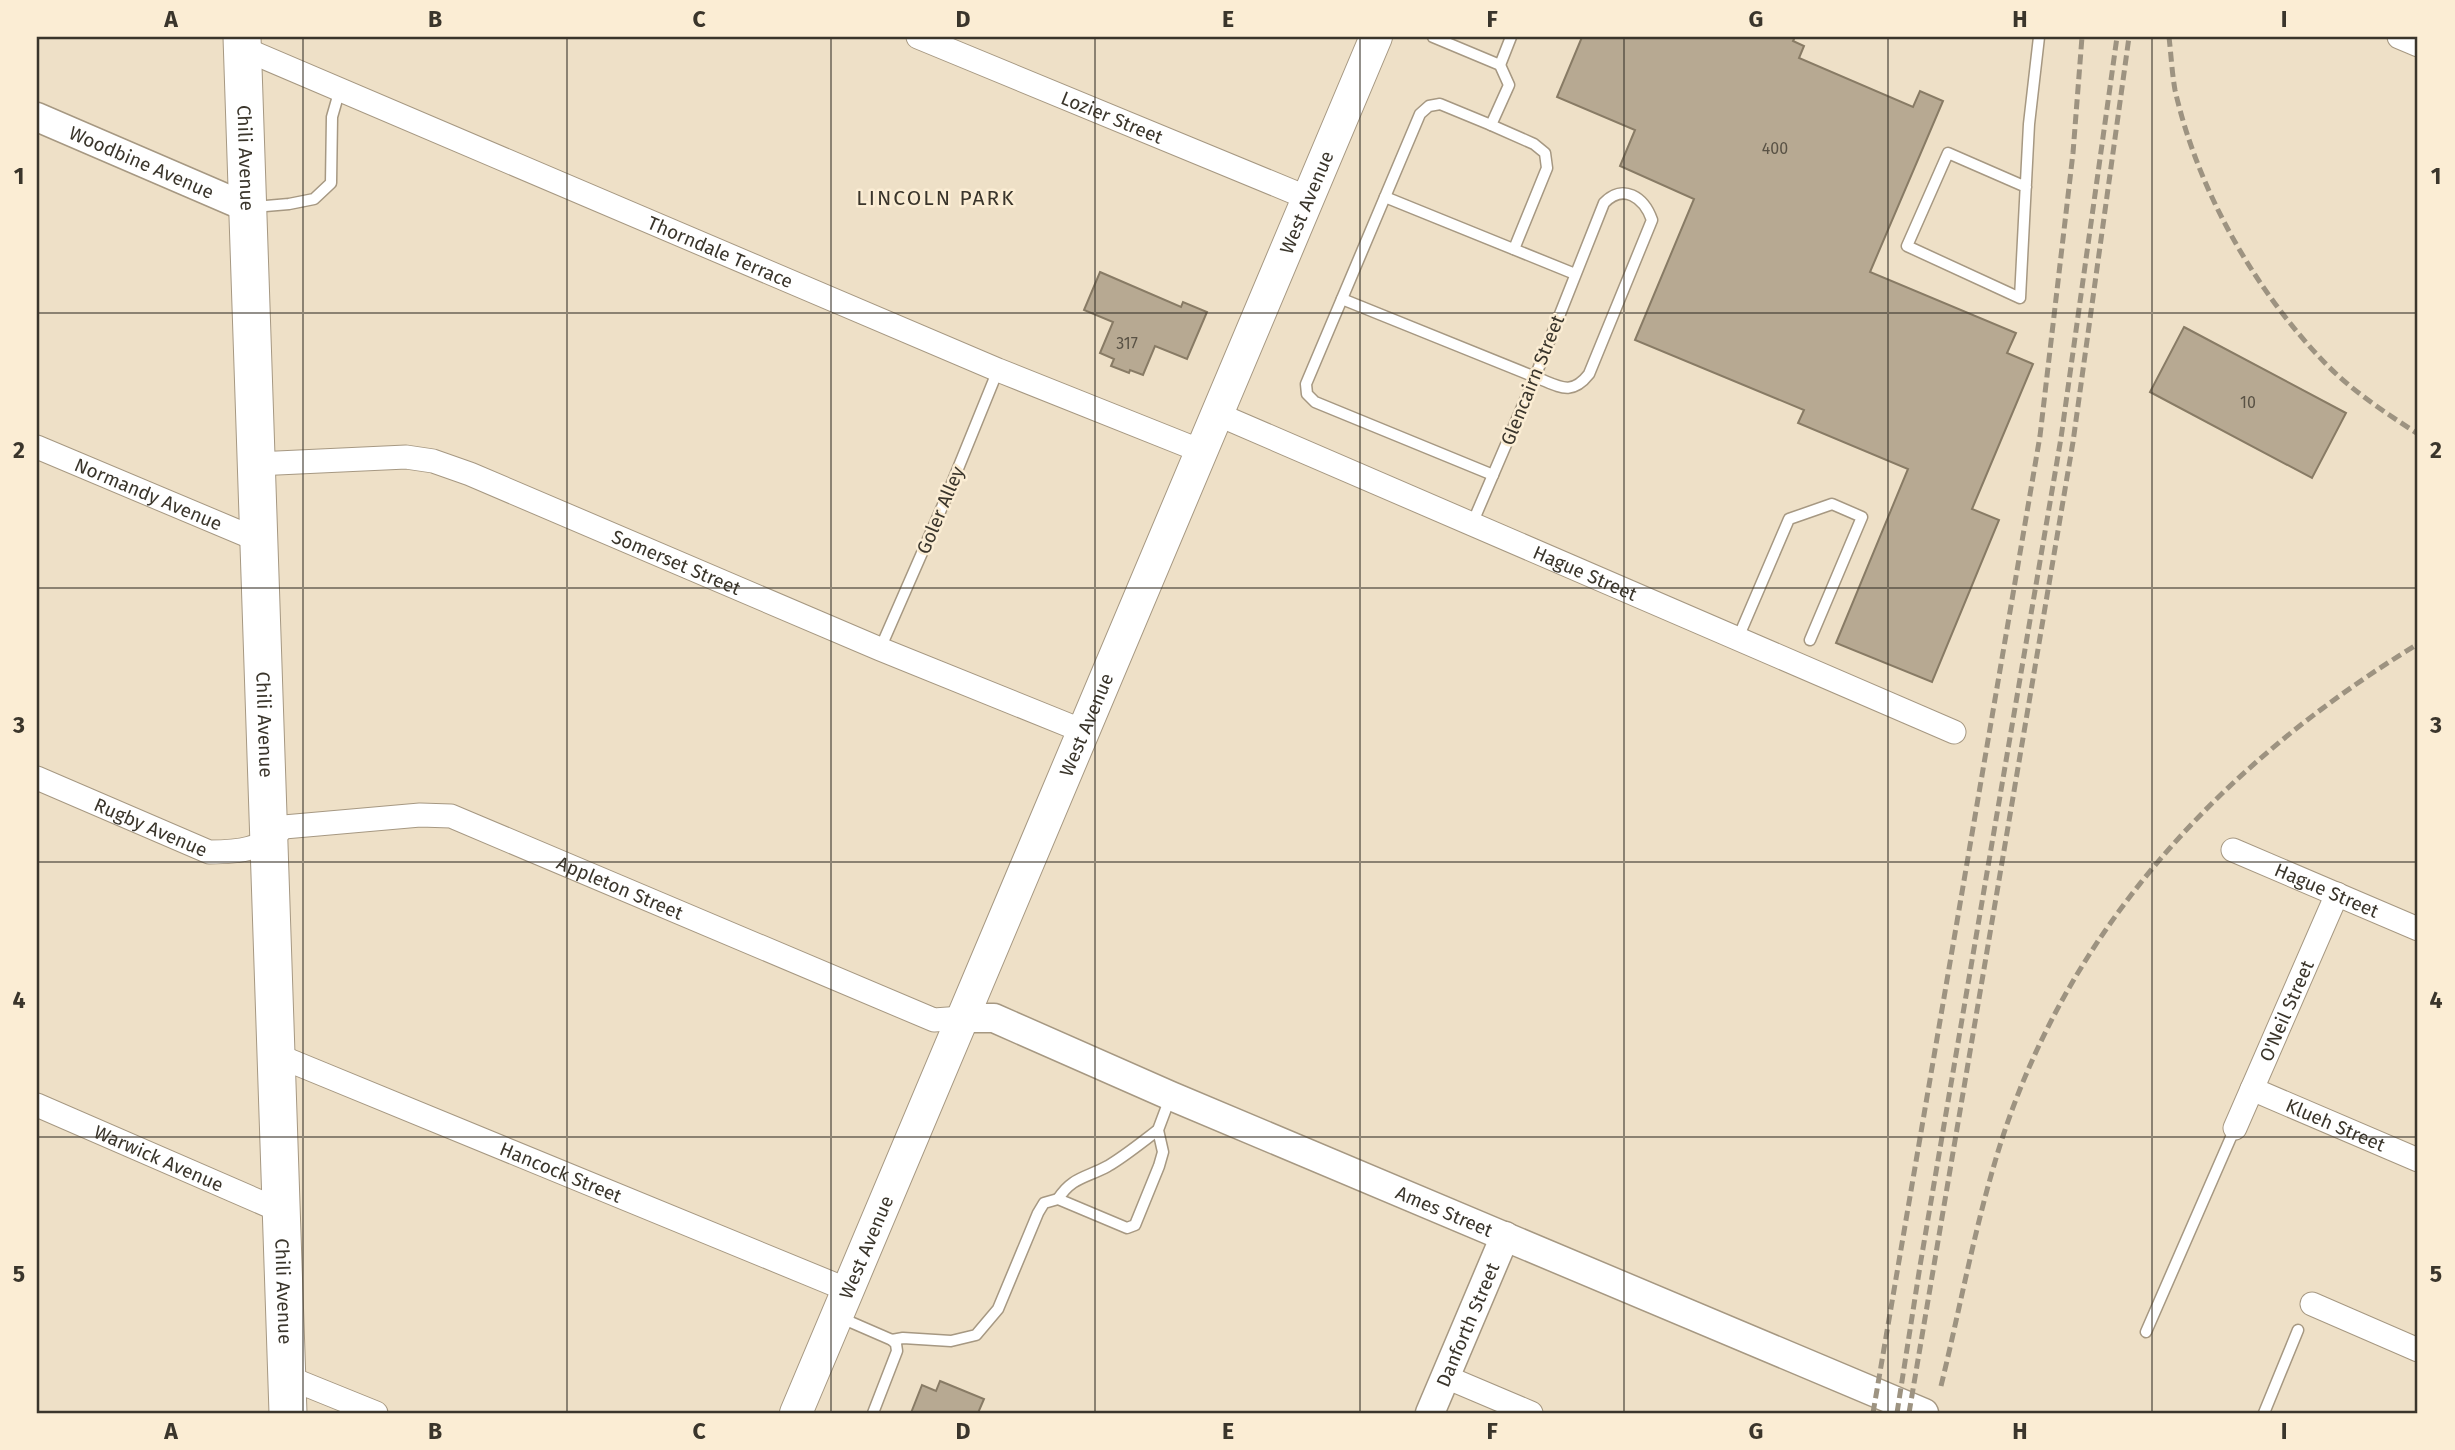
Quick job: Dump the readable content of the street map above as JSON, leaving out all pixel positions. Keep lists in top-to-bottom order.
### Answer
{
  "streets": {
    "main road": ["Chili Avenue", "West Avenue"],
    "street": [
      "Lozier Street",
      "Woodbine Avenue",
      "Thorndale Terrace",
      "Normandy Avenue",
      "Somerset Street",
      "Hague Street",
      "Rugby Avenue",
      "Appleton Street",
      "O'Neil Street",
      "Klueh Street",
      "Warwick Avenue",
      "Hancock Street",
      "Ames Street",
      "Danforth Street"
    ],
    "lane": ["Glencairn Street", "Goler Alley"]
  },
  "crossings": [
    ["Lozier Street", "West Avenue"],
    ["Chili Avenue", "Woodbine Avenue"],
    ["Chili Avenue", "Thorndale Terrace"],
    ["Chili Avenue", "Normandy Avenue"],
    ["Chili Avenue", "Somerset Street"],
    ["Chili Avenue", "Rugby Avenue"],
    ["Chili Avenue", "Appleton Street"],
    ["Chili Avenue", "Warwick Avenue"],
    ["Chili Avenue", "Hancock Street"],
    ["West Avenue", "Thorndale Terrace"],
    ["West Avenue", "Somerset Street"],
    ["West Avenue", "Hague Street"],
    ["West Avenue", "Appleton Street"],
    ["West Avenue", "Hancock Street"],
    ["West Avenue", "Ames Street"],
    ["Thorndale Terrace", "Goler Alley"],
    ["Glencairn Street", "Hague Street"],
    ["Goler Alley", "Somerset Street"],
    ["Hague Street", "O'Neil Street"],
    ["Rugby Avenue", "Appleton Street"],
    ["Appleton Street", "Ames Street"],
    ["O'Neil Street", "Klueh Street"],
    ["Ames Street", "Danforth Street"]
  ],
  "districts": ["LINCOLN PARK"],
  "house_numbers": ["400", "317", "10"],
  "grid": {
    "columns": [
      "A",
      "B",
      "C",
      "D",
      "E",
      "F",
      "G",
      "H",
      "I"
    ],
    "rows": [
      "1",
      "2",
      "3",
      "4",
      "5"
    ]
  }
}
